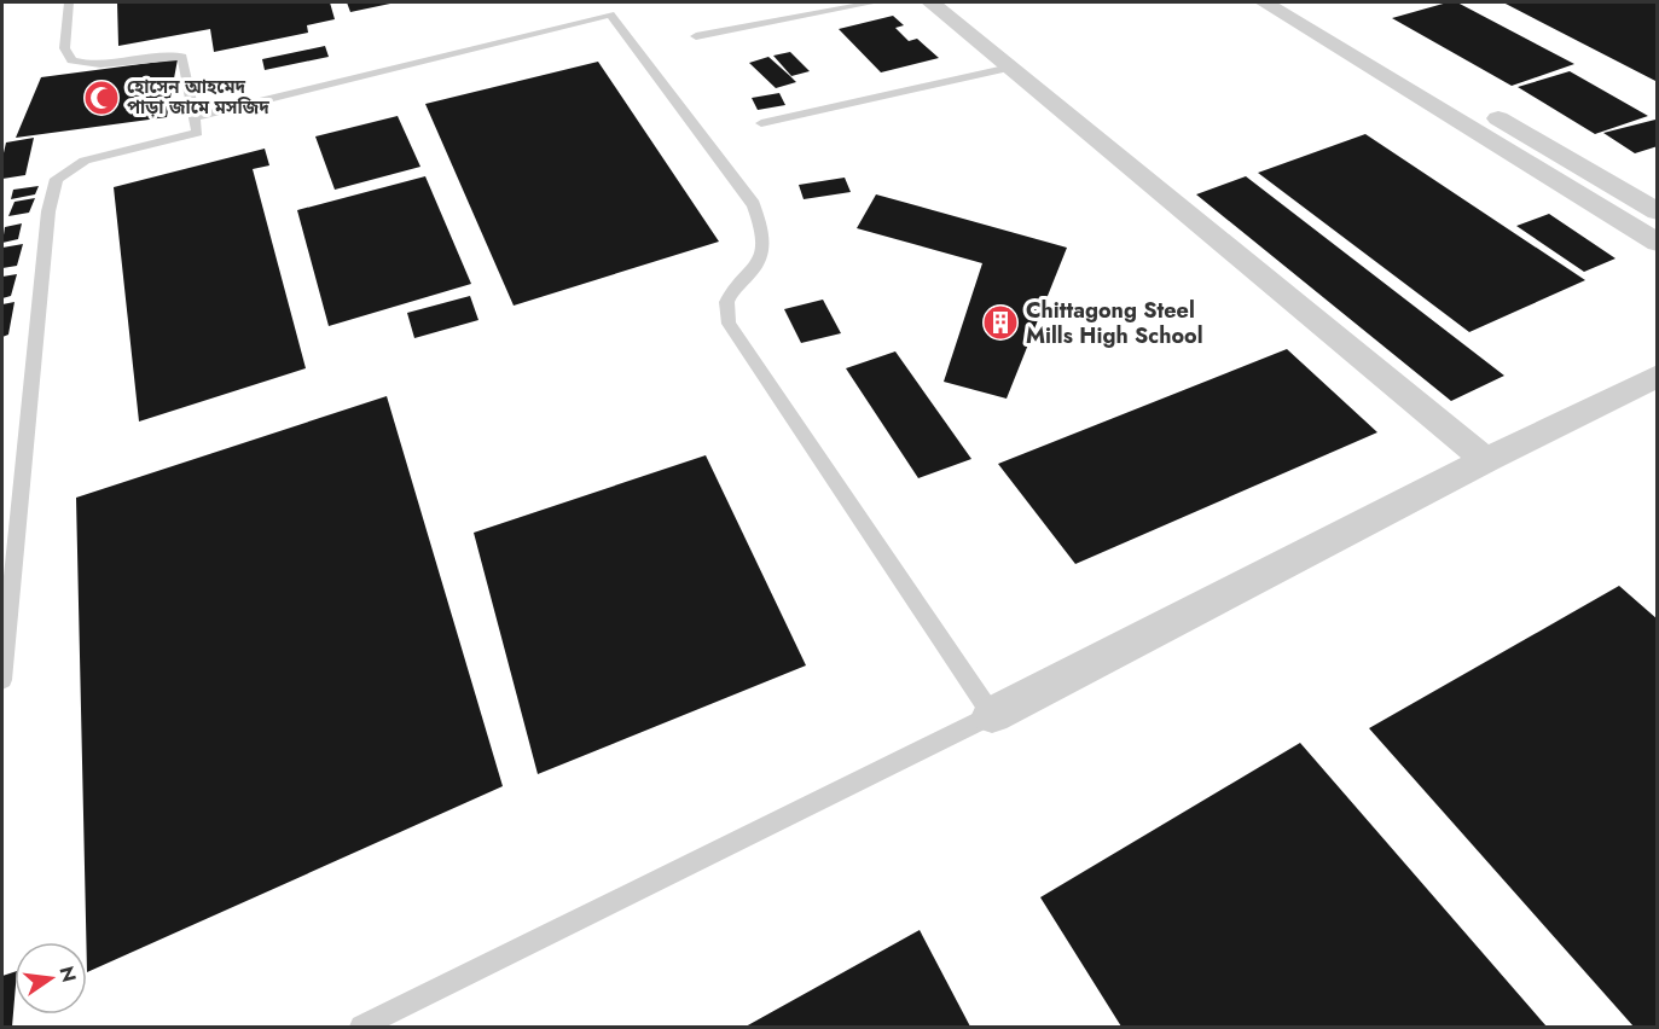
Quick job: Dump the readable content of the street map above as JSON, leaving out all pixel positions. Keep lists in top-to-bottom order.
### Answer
{
  "places": {
    "mosque": ["হোসেন আহমেদ পাড়া জামে মসজিদ"],
    "building": ["Chittagong Steel Mills High School"]
  },
  "north": "right"
}
